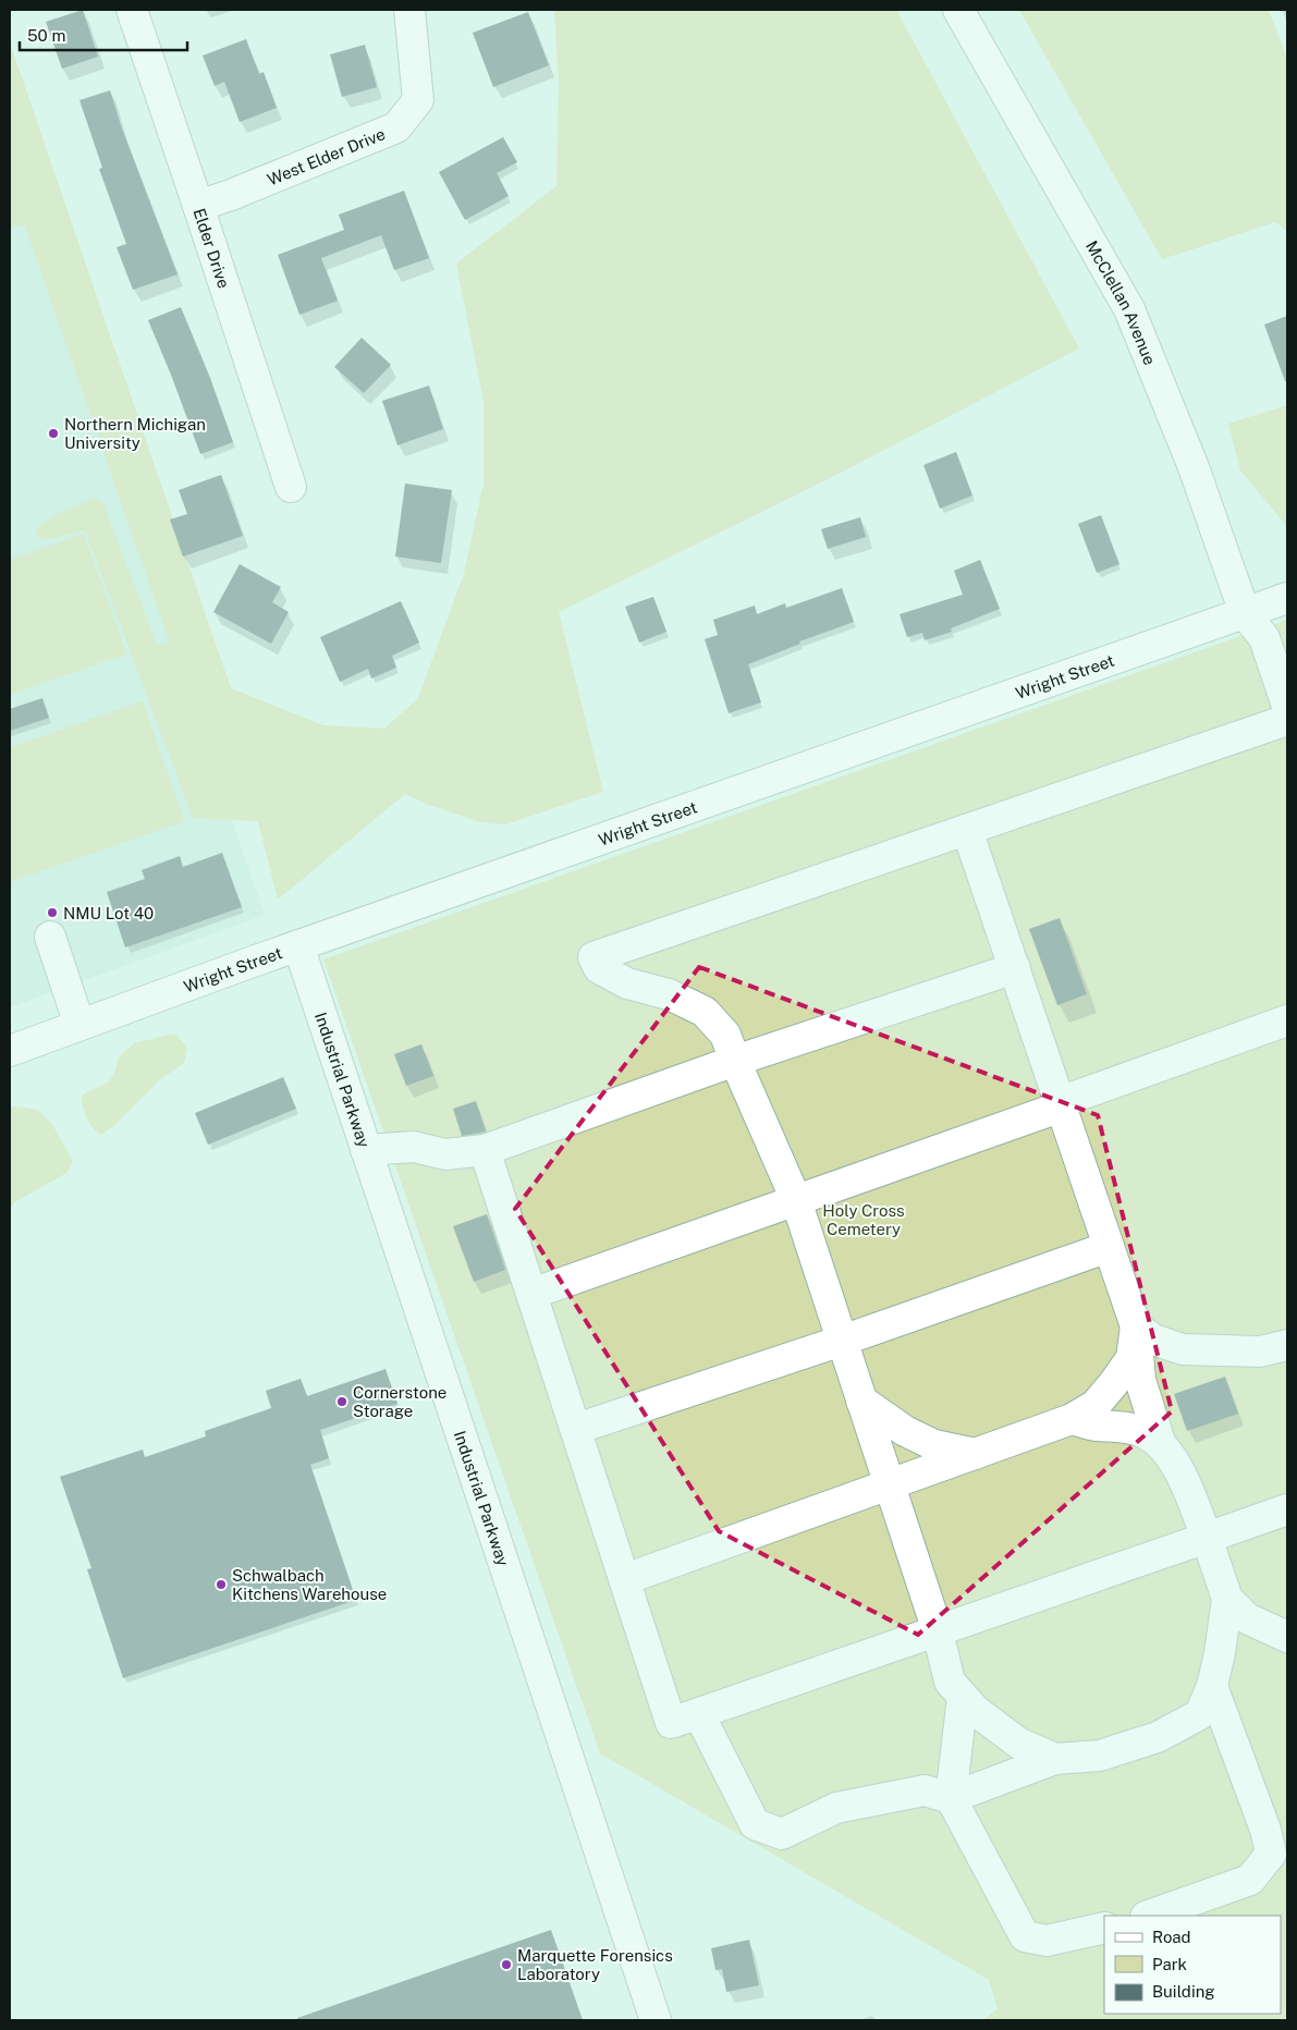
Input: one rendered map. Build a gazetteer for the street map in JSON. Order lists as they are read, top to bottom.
{
  "streets": {
    "main road": [
      "West Elder Drive",
      "Elder Drive",
      "McClellan Avenue",
      "Wright Street",
      "Industrial Parkway"
    ]
  },
  "crossings": [
    ["West Elder Drive", "Elder Drive"],
    ["McClellan Avenue", "Wright Street"],
    ["Wright Street", "Industrial Parkway"]
  ],
  "parks": ["Holy Cross Cemetery"],
  "places": [
    "Northern Michigan University",
    "NMU Lot 40",
    "Cornerstone Storage",
    "Schwalbach Kitchens Warehouse",
    "Marquette Forensics Laboratory"
  ],
  "legend": ["Road", "Park", "Building"],
  "scale_bar": "50 m"
}
